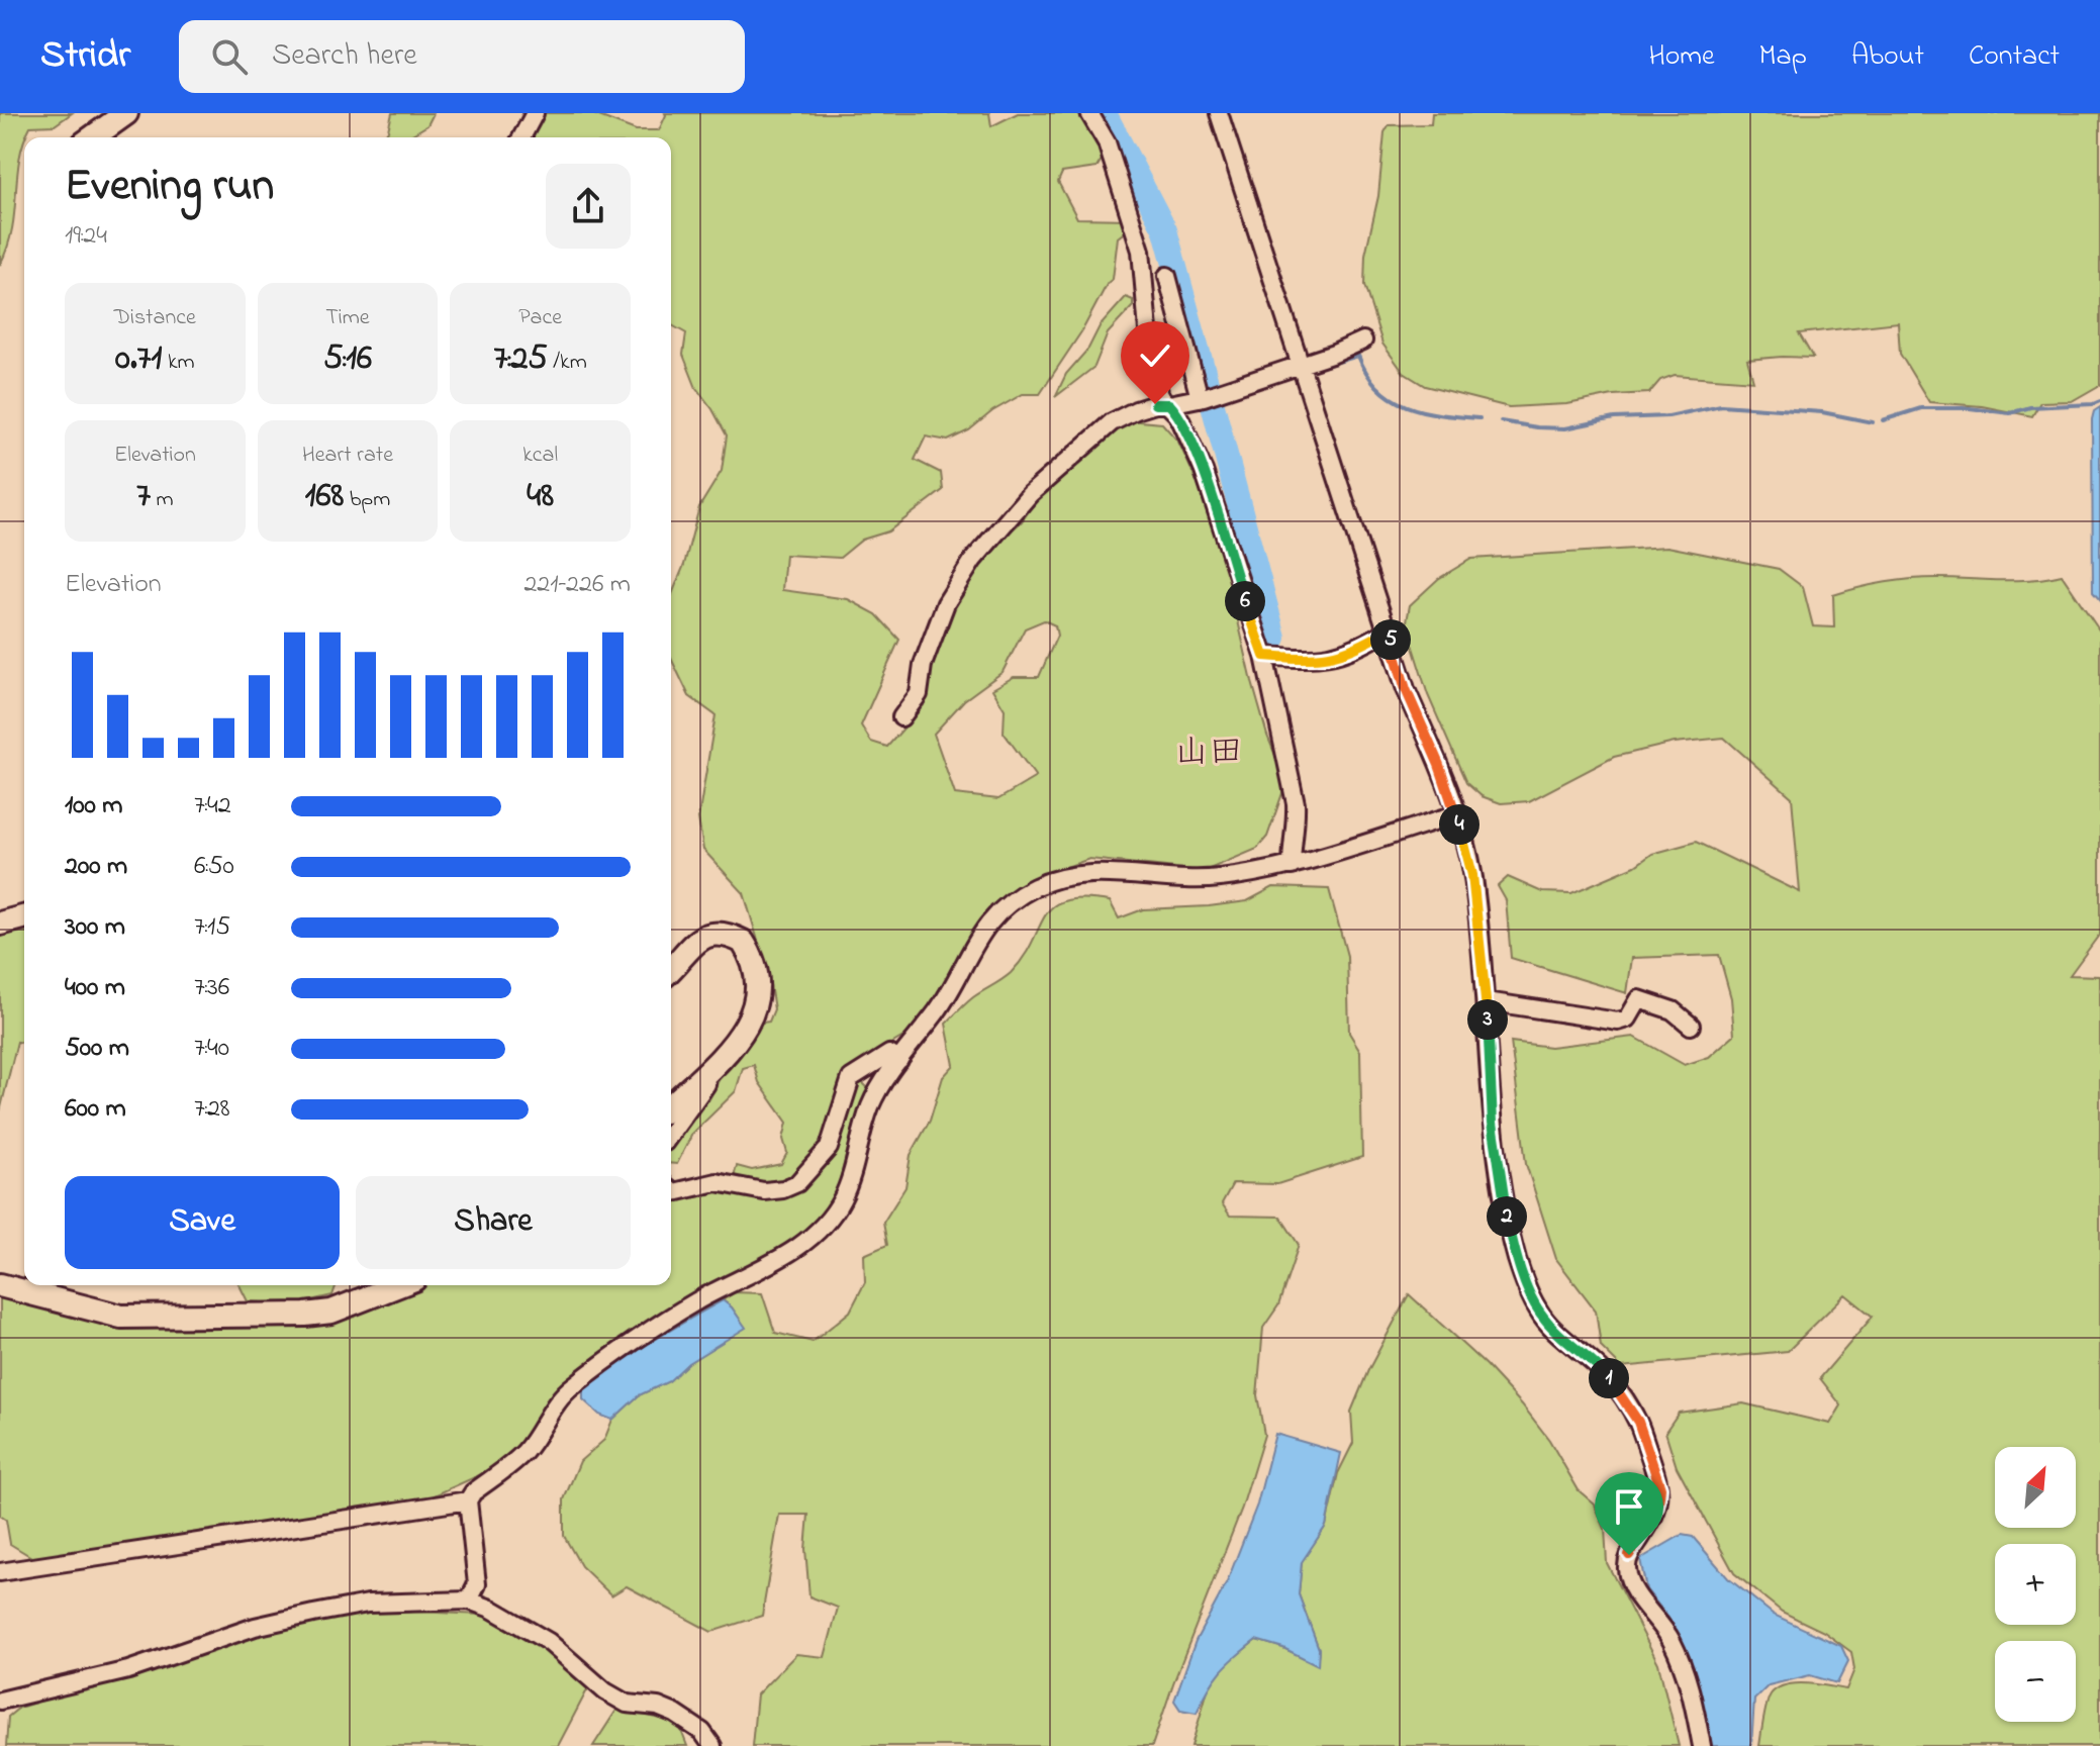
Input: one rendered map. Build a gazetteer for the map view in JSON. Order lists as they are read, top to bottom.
{
  "districts": ["山田"],
  "north": "top right",
  "page": {
    "header": "Stridr",
    "search": "Search here",
    "nav": [
      "Home",
      "Map",
      "About",
      "Contact"
    ],
    "heading": ["Evening run", "19:24"],
    "stats": [
      ["Distance", "0.71 km"],
      ["Time", "5:16"],
      ["Pace", "7:25 /km"],
      ["Elevation", "7 m"],
      ["Heart rate", "168 bpm"],
      ["kcal", "48"]
    ],
    "chart": ["Elevation", "221–226 m"],
    "pins": [
      "6",
      "5",
      "4",
      "3",
      "2",
      "1"
    ],
    "list": [
      {
        "name": "100 m",
        "note": "7:42"
      },
      {
        "name": "200 m",
        "note": "6:50"
      },
      {
        "name": "300 m",
        "note": "7:15"
      },
      {
        "name": "400 m",
        "note": "7:36"
      },
      {
        "name": "500 m",
        "note": "7:40"
      },
      {
        "name": "600 m",
        "note": "7:28"
      }
    ],
    "buttons": ["Save", "Share"],
    "map_buttons": ["+", "−"]
  }
}
